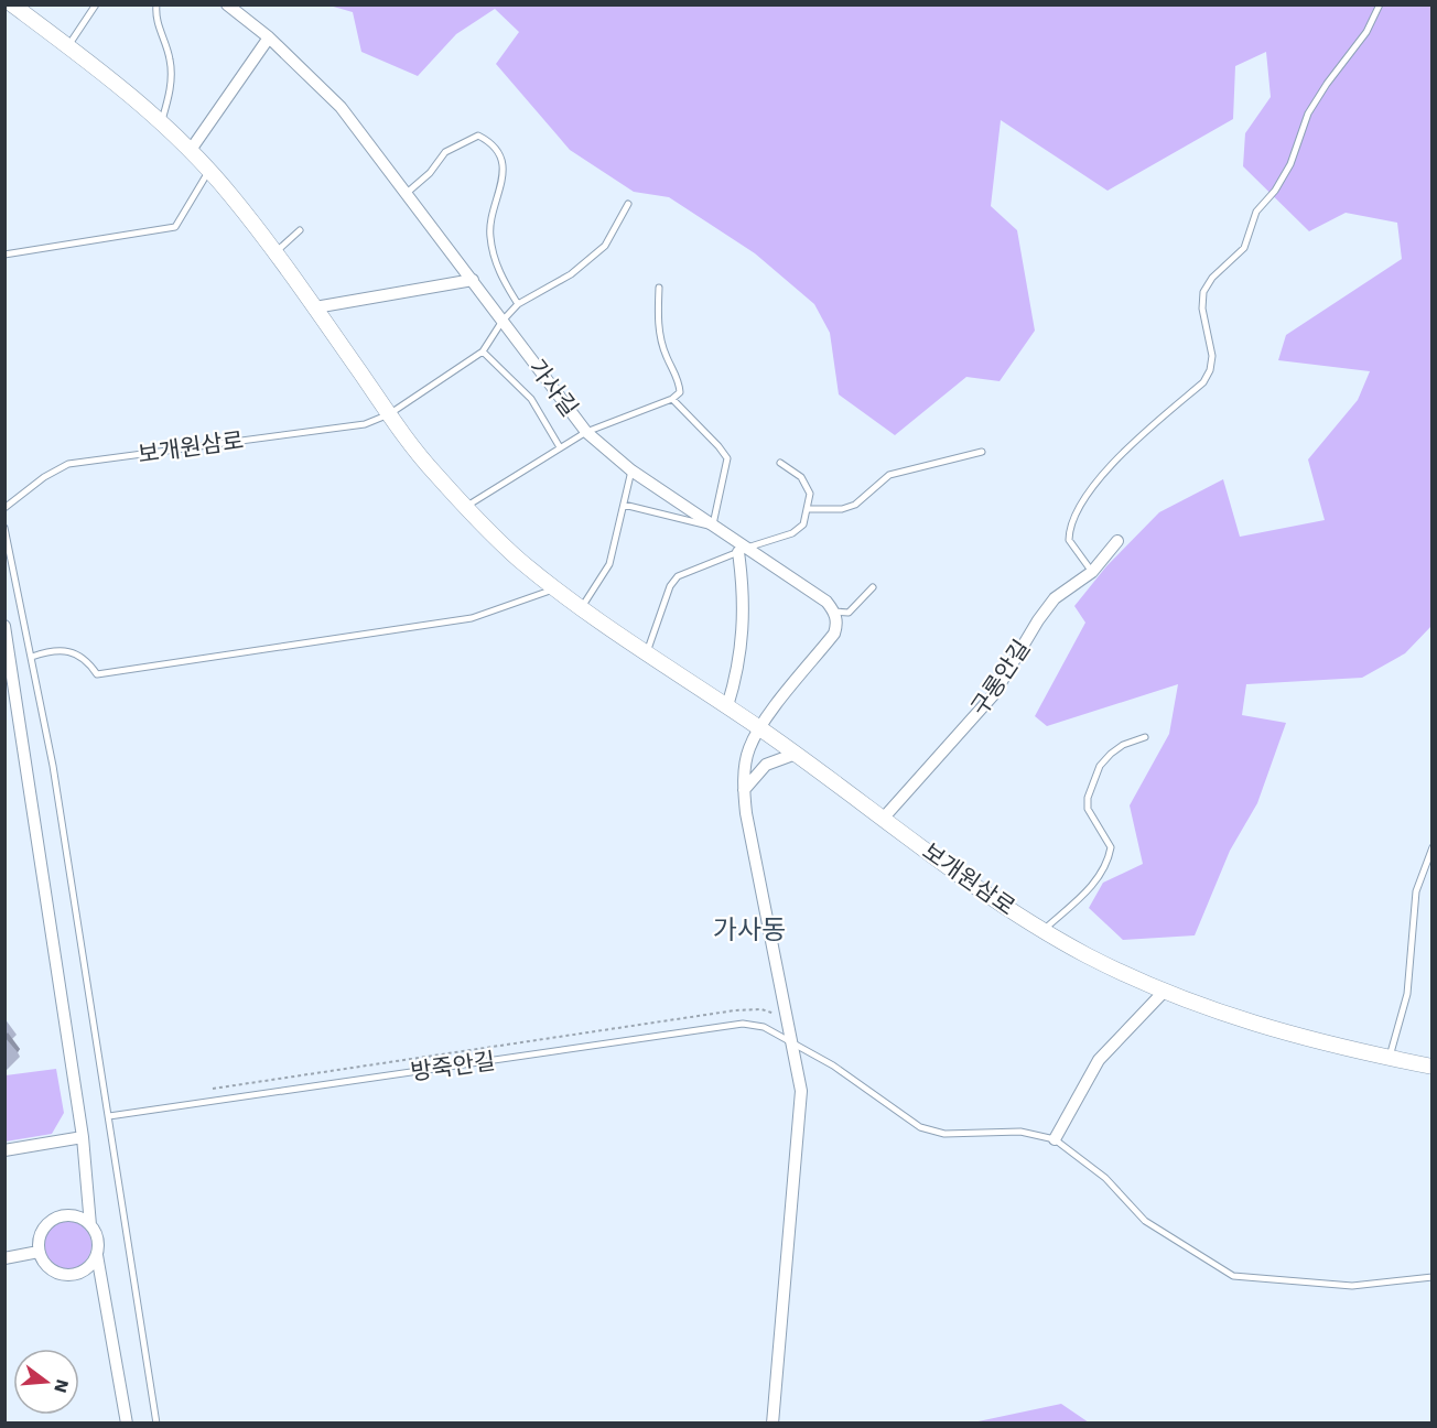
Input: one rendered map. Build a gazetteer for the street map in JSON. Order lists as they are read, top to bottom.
{
  "streets": {
    "main road": ["보개원삼로"],
    "street": ["가사길", "구롱안길"],
    "lane": ["방죽안길"]
  },
  "crossings": [
    ["보개원삼로", "구롱안길"]
  ],
  "districts": ["가사동"],
  "north": "right"
}
